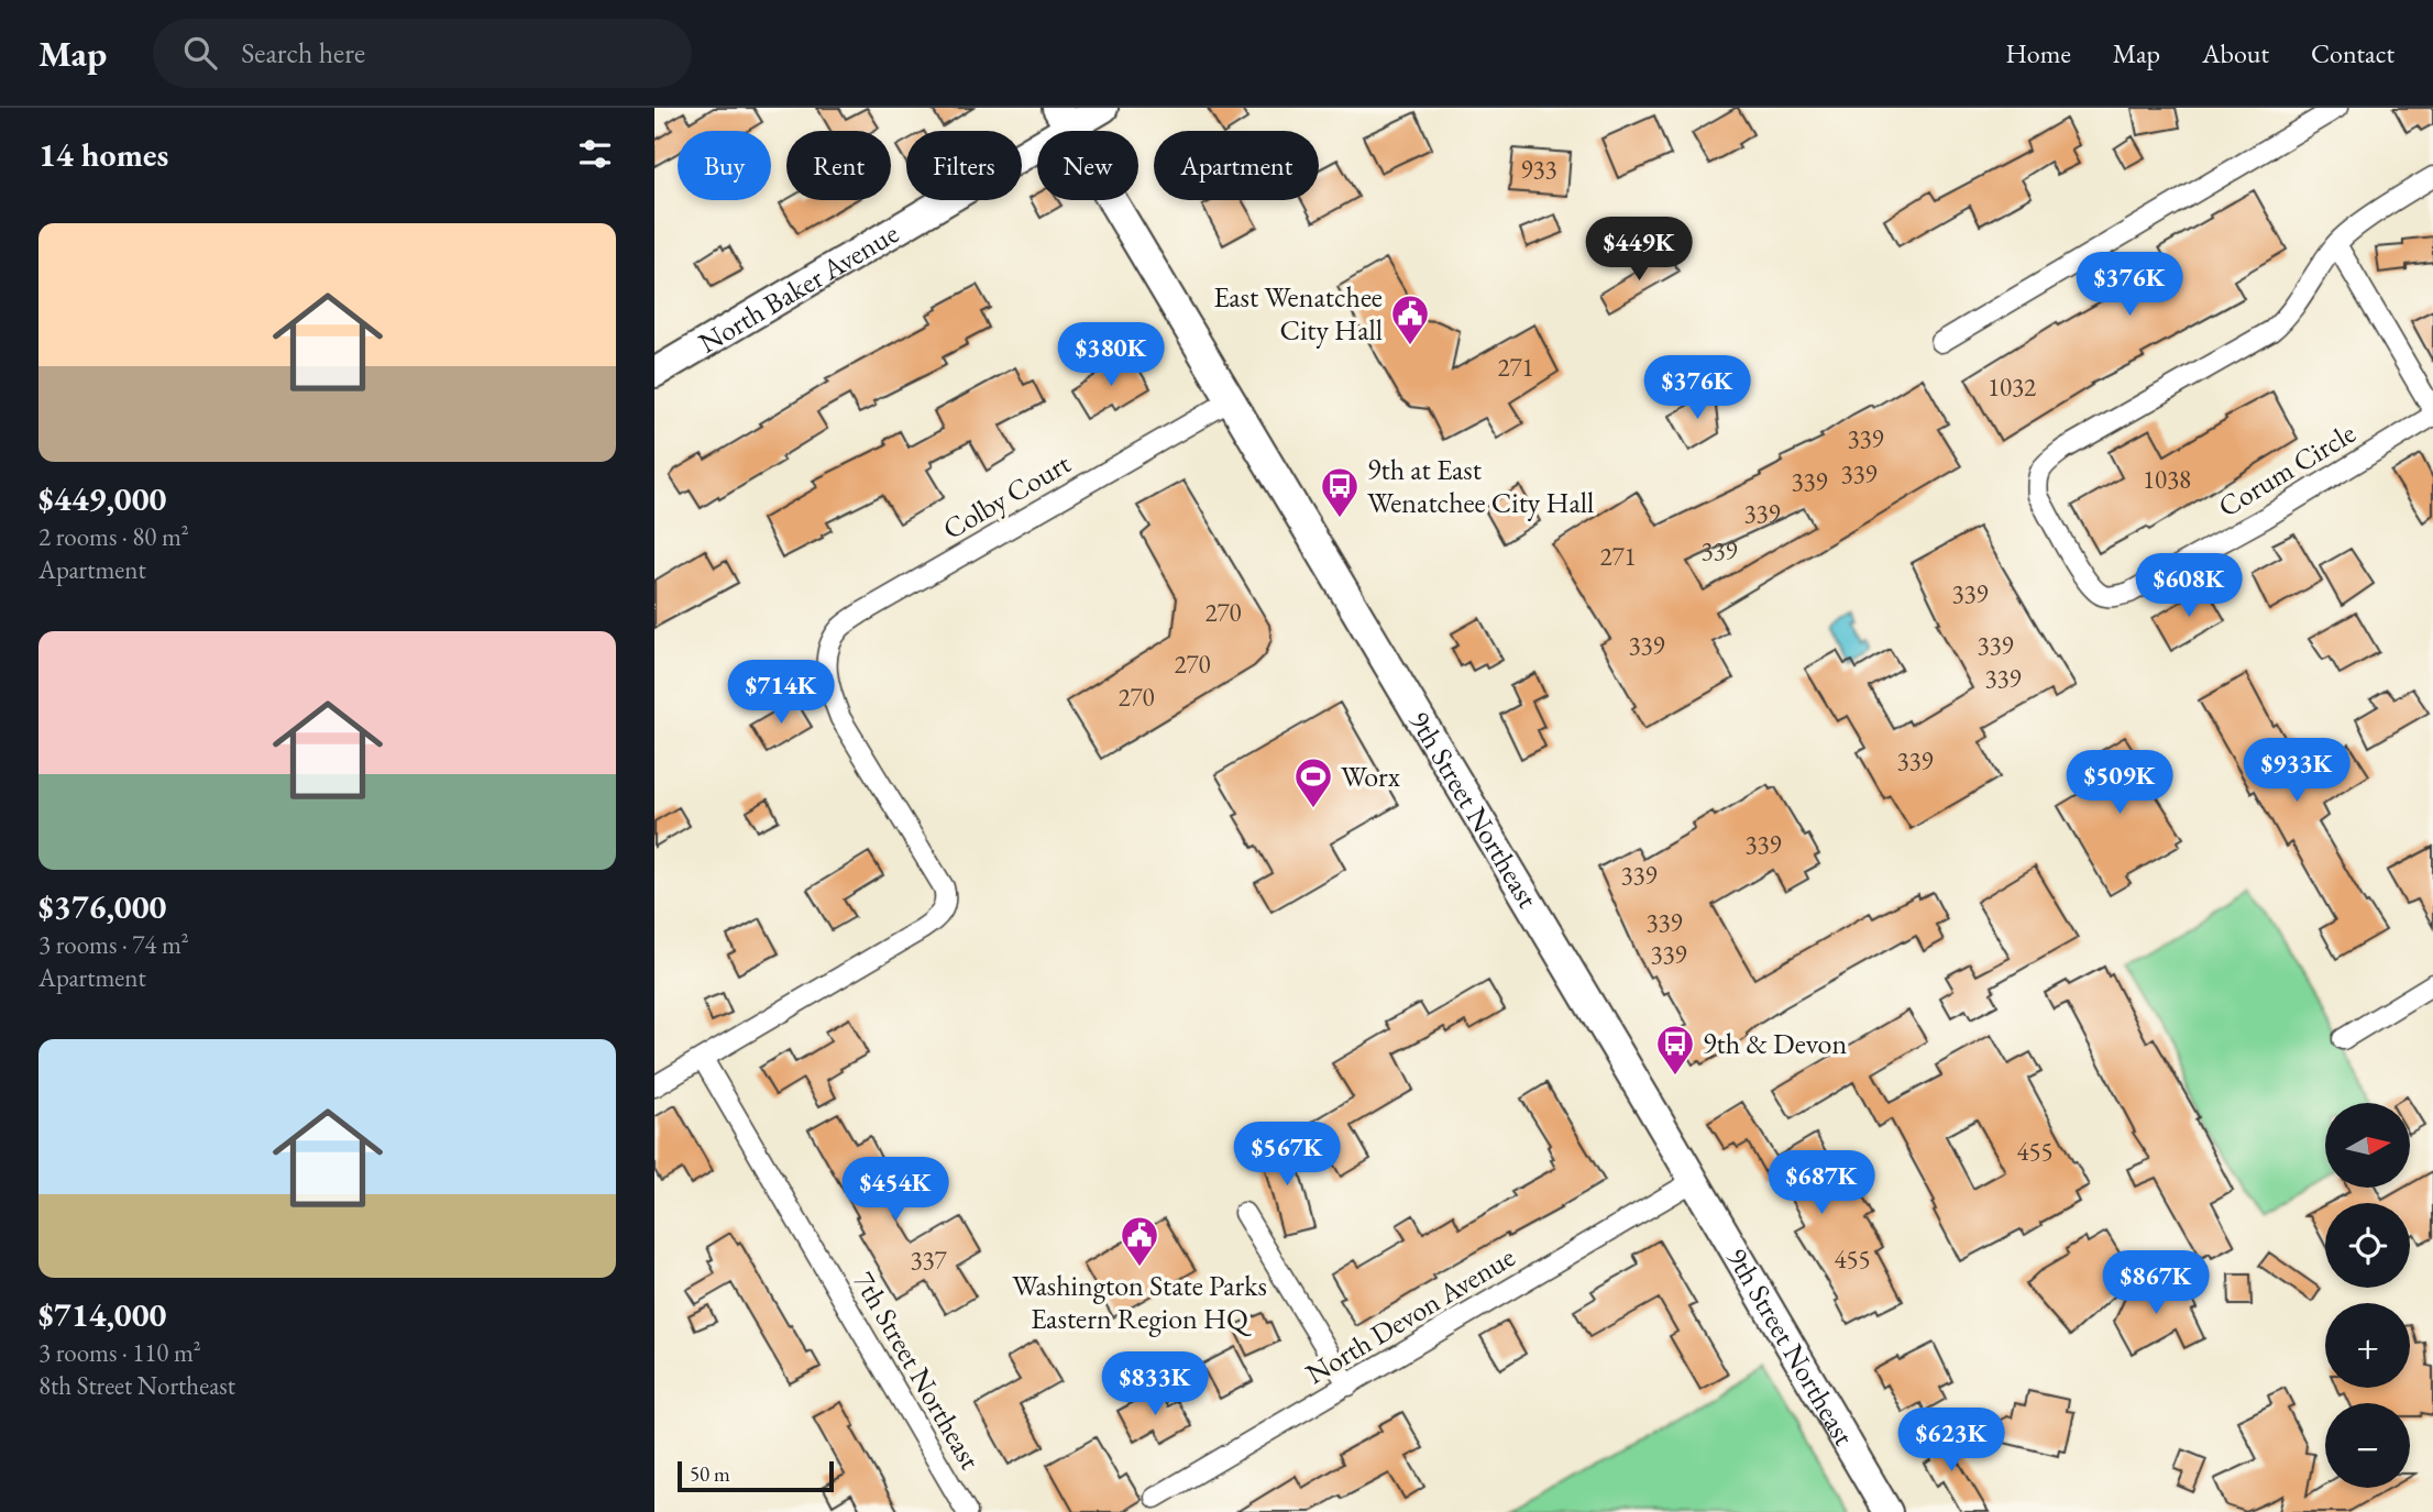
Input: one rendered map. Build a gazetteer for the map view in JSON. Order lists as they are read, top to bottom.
{
  "streets": {
    "main road": ["North Baker Avenue", "9th Street Northeast"],
    "street": [
      "Corum Circle",
      "Colby Court",
      "North Devon Avenue",
      "7th Street Northeast"
    ]
  },
  "crossings": [
    ["North Baker Avenue", "9th Street Northeast"],
    ["Colby Court", "9th Street Northeast"],
    ["Colby Court", "7th Street Northeast"],
    ["9th Street Northeast", "North Devon Avenue"]
  ],
  "places": {
    "public building": ["East Wenatchee City Hall", "Washington State Parks Eastern Region HQ"],
    "bus stop": ["9th at East Wenatchee City Hall", "9th & Devon"],
    "sports": ["Worx"]
  },
  "house_numbers": [
    "933",
    "271",
    "1032",
    "339",
    "339",
    "1038",
    "339",
    "339",
    "339",
    "271",
    "339",
    "270",
    "339",
    "339",
    "270",
    "339",
    "270",
    "339",
    "339",
    "339",
    "339",
    "339",
    "455",
    "455",
    "337"
  ],
  "scale_bar": "50 m",
  "north": "right",
  "page": {
    "header": "Map",
    "search": "Search here",
    "nav": [
      "Home",
      "Map",
      "About",
      "Contact"
    ],
    "heading": "14 homes",
    "chip": [
      "Buy",
      "Rent",
      "Filters",
      "New",
      "Apartment"
    ],
    "list": [
      {
        "name": "$449,000",
        "note": "2 rooms · 80 m² · Apartment"
      },
      {
        "name": "$376,000",
        "note": "3 rooms · 74 m² · Apartment"
      },
      {
        "name": "$714,000",
        "note": "3 rooms · 110 m² · 8th Street Northeast"
      }
    ],
    "price": [
      "$449K",
      "$376K",
      "$380K",
      "$376K",
      "$608K",
      "$714K",
      "$933K",
      "$509K",
      "$567K",
      "$687K",
      "$454K",
      "$867K",
      "$833K",
      "$623K"
    ],
    "map_buttons": ["+", "−"],
    "scale": "50 m"
  }
}
